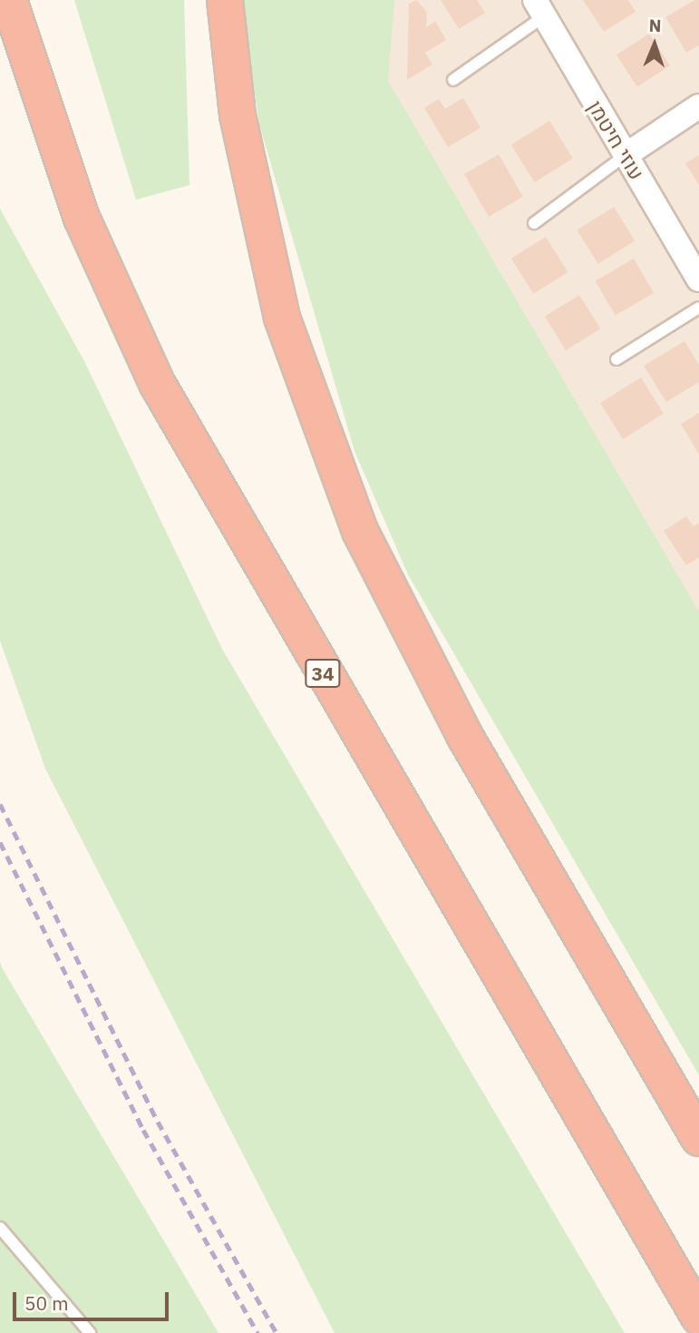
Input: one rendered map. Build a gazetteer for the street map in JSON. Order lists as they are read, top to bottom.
{
  "streets": {
    "highway": ["34"],
    "street": ["עוזי חיטמן"]
  },
  "scale_bar": "50 m",
  "north": "top"
}
